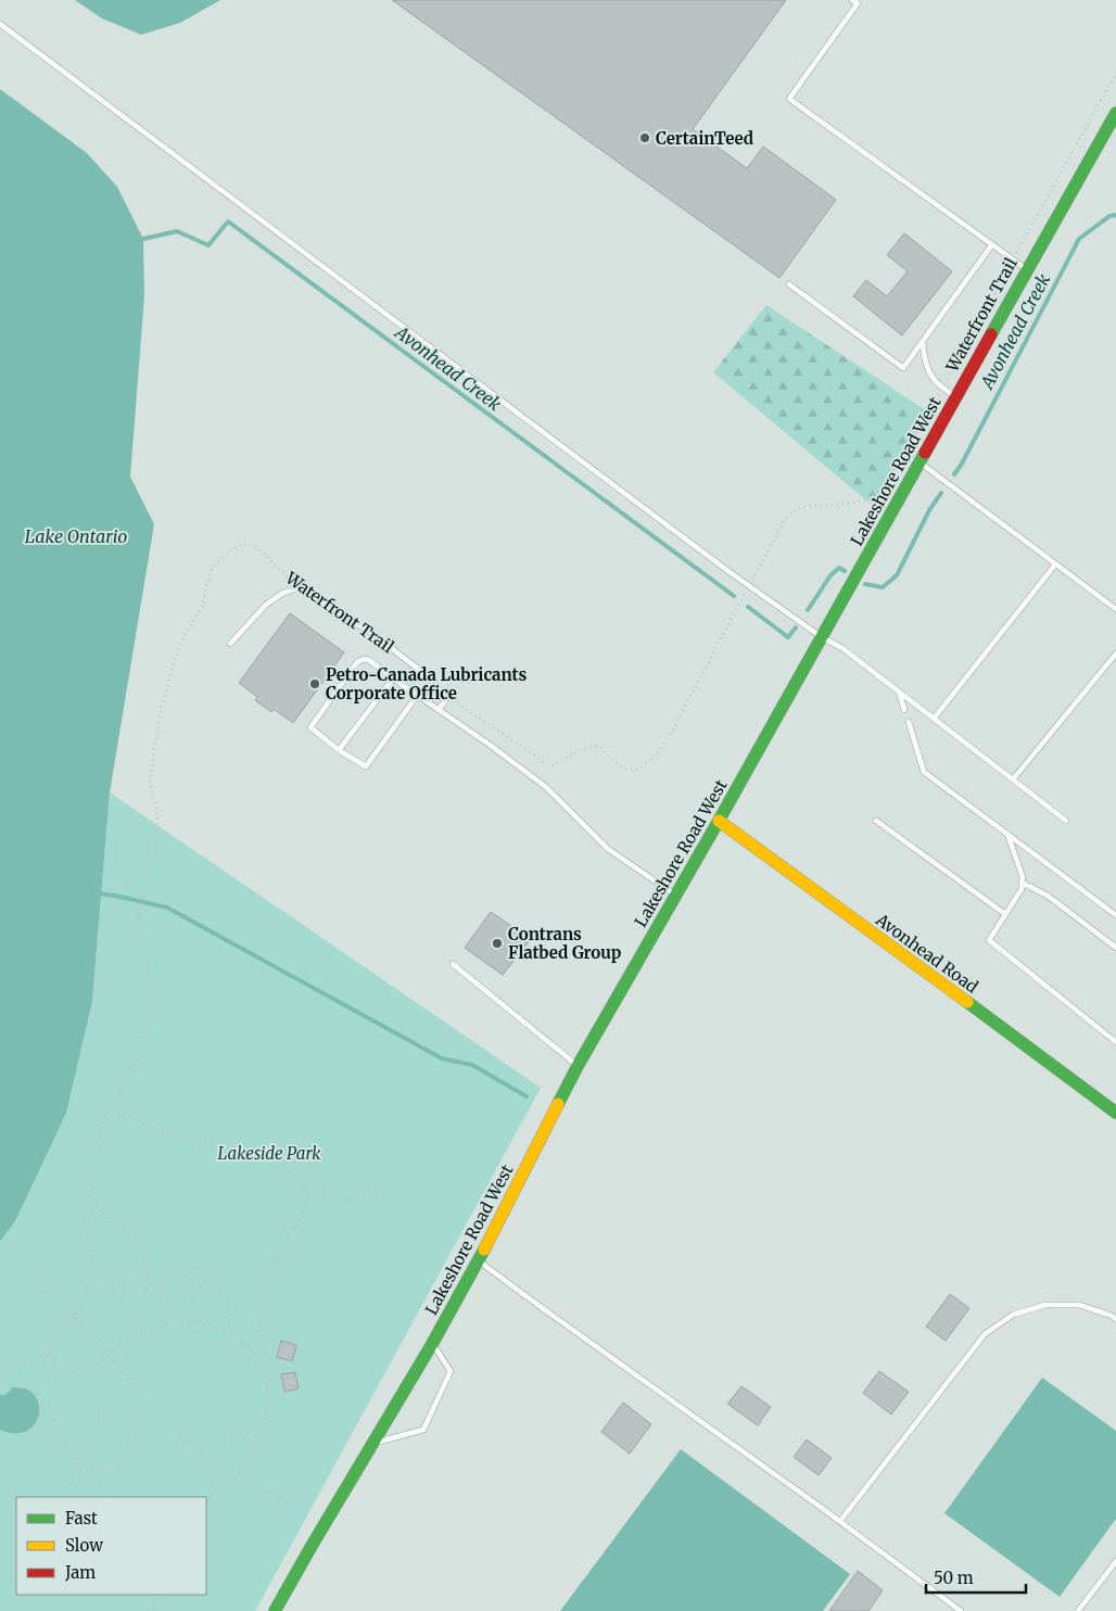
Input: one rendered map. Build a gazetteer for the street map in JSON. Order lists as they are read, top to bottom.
{
  "streets": {
    "main road": ["Lakeshore Road West", "Avonhead Road"],
    "lane": ["Waterfront Trail"]
  },
  "crossings": [
    ["Lakeshore Road West", "Avonhead Road"]
  ],
  "water": ["Avonhead Creek", "Lake Ontario"],
  "parks": ["Lakeside Park"],
  "places": ["CertainTeed", "Petro-Canada Lubricants Corporate Office", "Contrans Flatbed Group"],
  "legend": ["Fast", "Slow", "Jam"],
  "scale_bar": "50 m"
}
